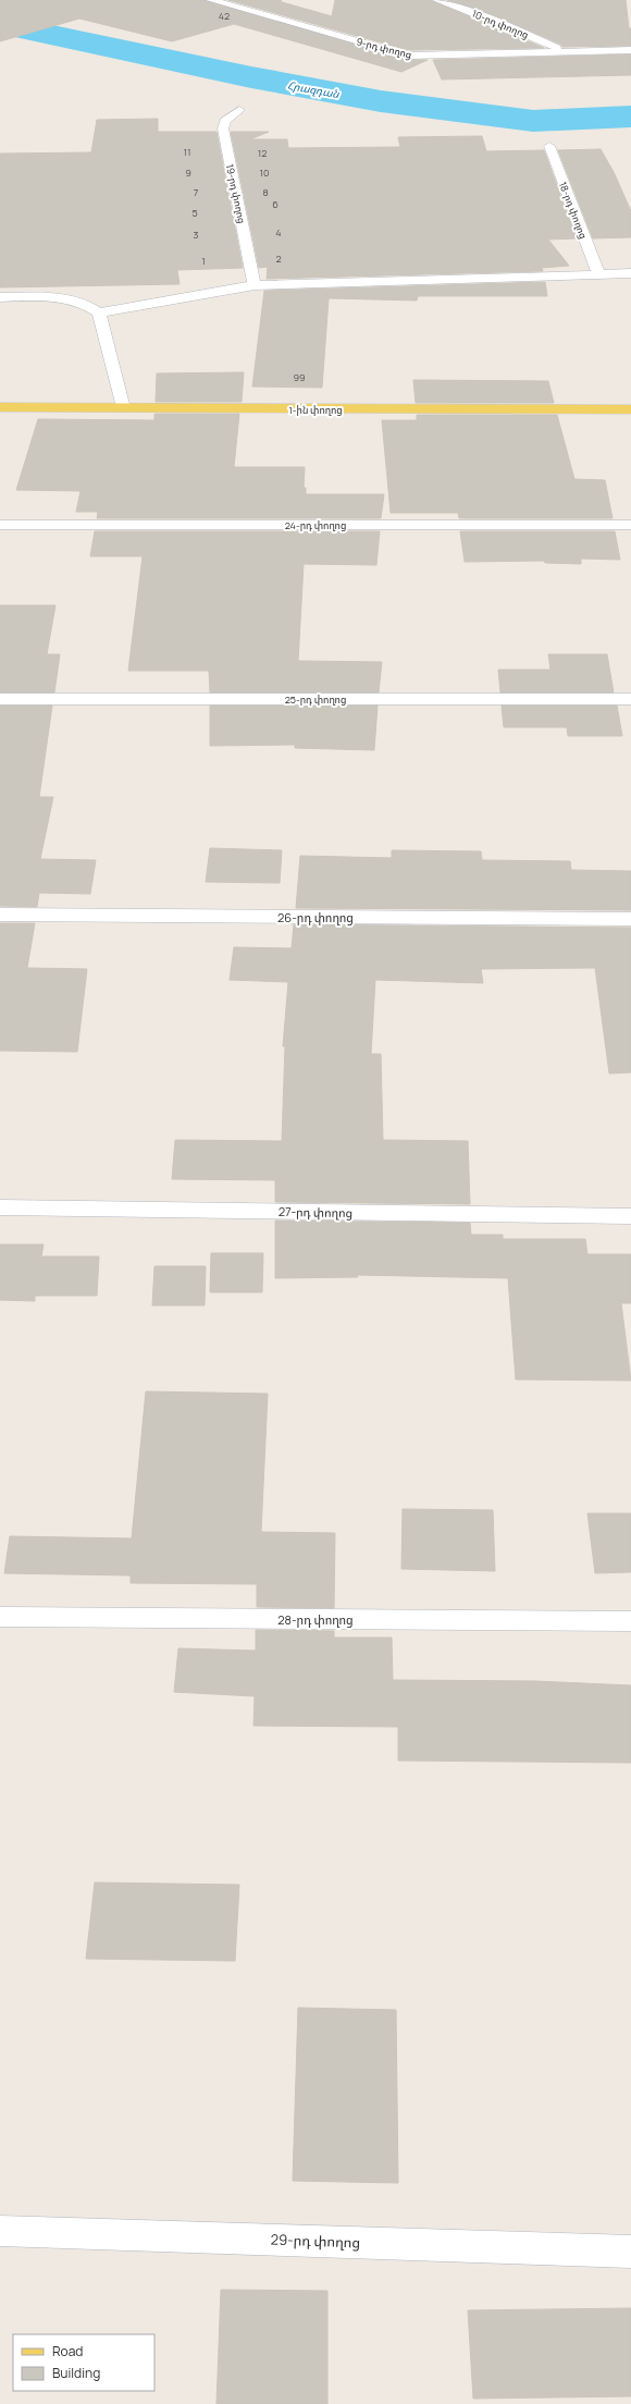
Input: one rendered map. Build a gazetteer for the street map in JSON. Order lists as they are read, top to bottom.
{
  "streets": {
    "main road": ["1-ին փողոց"],
    "street": [
      "10-րդ փողոց",
      "9-րդ փողոց",
      "19-րդ փողոց",
      "18-րդ փողոց",
      "24-րդ փողոց",
      "25-րդ փողոց",
      "26-րդ փողոց",
      "27-րդ փողոց",
      "28-րդ փողոց",
      "29-րդ փողոց"
    ]
  },
  "crossings": [
    ["10-րդ փողոց", "9-րդ փողոց"]
  ],
  "water": ["Հրազդան"],
  "house_numbers": [
    "42",
    "11",
    "12",
    "9",
    "10",
    "7",
    "8",
    "6",
    "5",
    "4",
    "3",
    "2",
    "1",
    "99"
  ],
  "legend": ["Road", "Building"]
}
